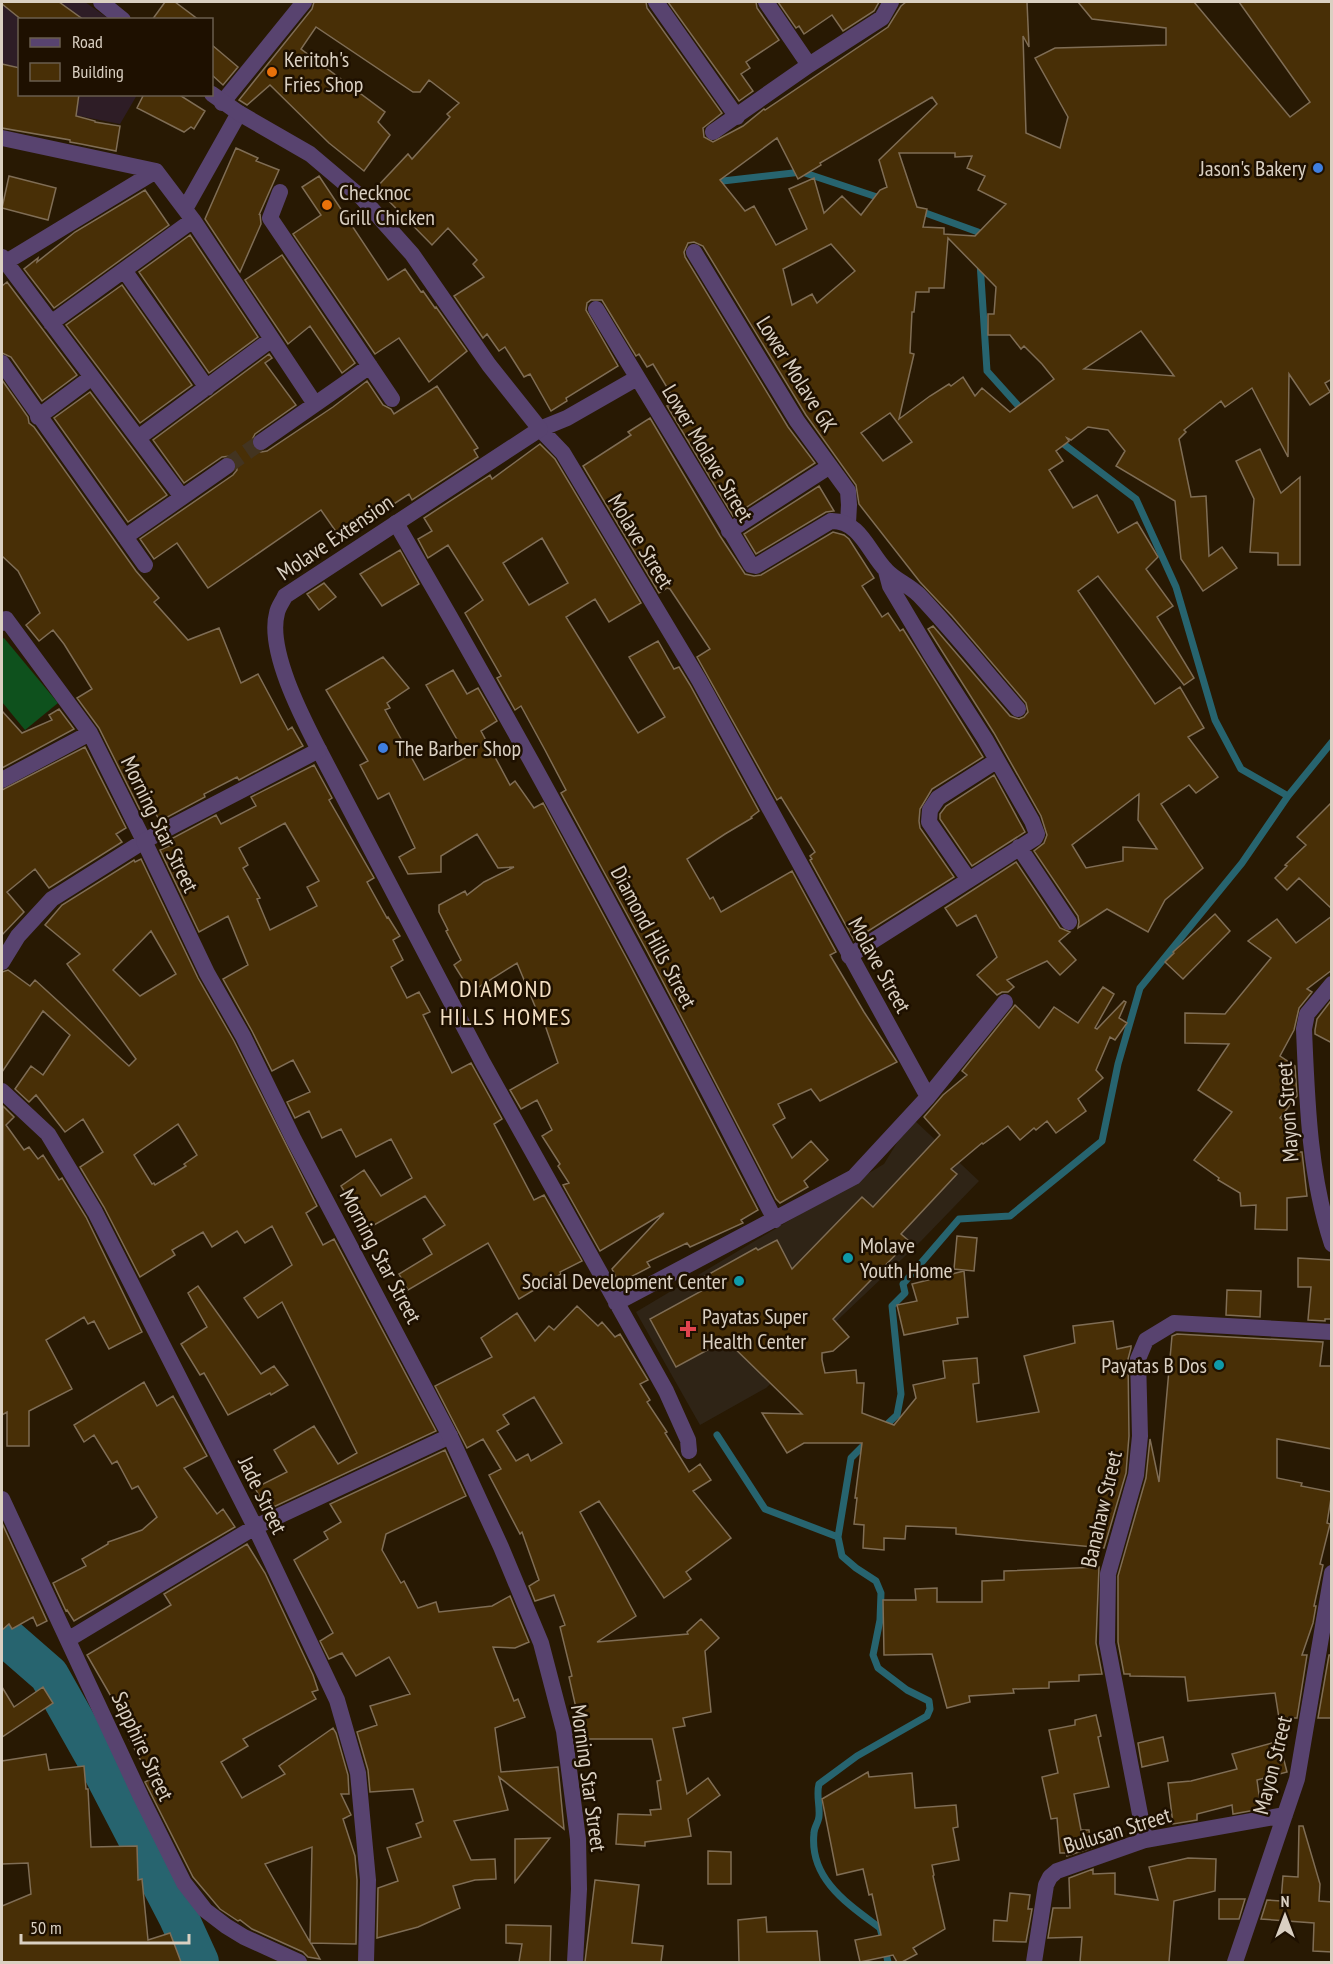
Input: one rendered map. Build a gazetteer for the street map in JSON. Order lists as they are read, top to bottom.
{
  "streets": {
    "street": [
      "Lower Molave GK",
      "Lower Molave Street",
      "Molave Extension",
      "Molave Street",
      "Morning Star Street",
      "Diamond Hills Street",
      "Mayon Street",
      "Jade Street",
      "Banahaw Street",
      "Sapphire Street",
      "Bulusan Street"
    ]
  },
  "crossings": [
    ["Lower Molave GK", "Lower Molave Street"],
    ["Lower Molave Street", "Molave Extension"],
    ["Lower Molave Street", "Molave Street"],
    ["Molave Extension", "Molave Street"],
    ["Molave Extension", "Diamond Hills Street"],
    ["Mayon Street", "Bulusan Street"],
    ["Banahaw Street", "Bulusan Street"]
  ],
  "districts": ["DIAMOND HILLS HOMES"],
  "places": {
    "other": [
      "Keritoh's Fries Shop",
      "Jason's Bakery",
      "Checknoc Grill Chicken",
      "The Barber Shop",
      "Molave Youth Home",
      "Social Development Center",
      "Payatas B Dos"
    ],
    "health": ["Payatas Super Health Center"]
  },
  "legend": ["Road", "Building"],
  "scale_bar": "50 m",
  "north": "top"
}
